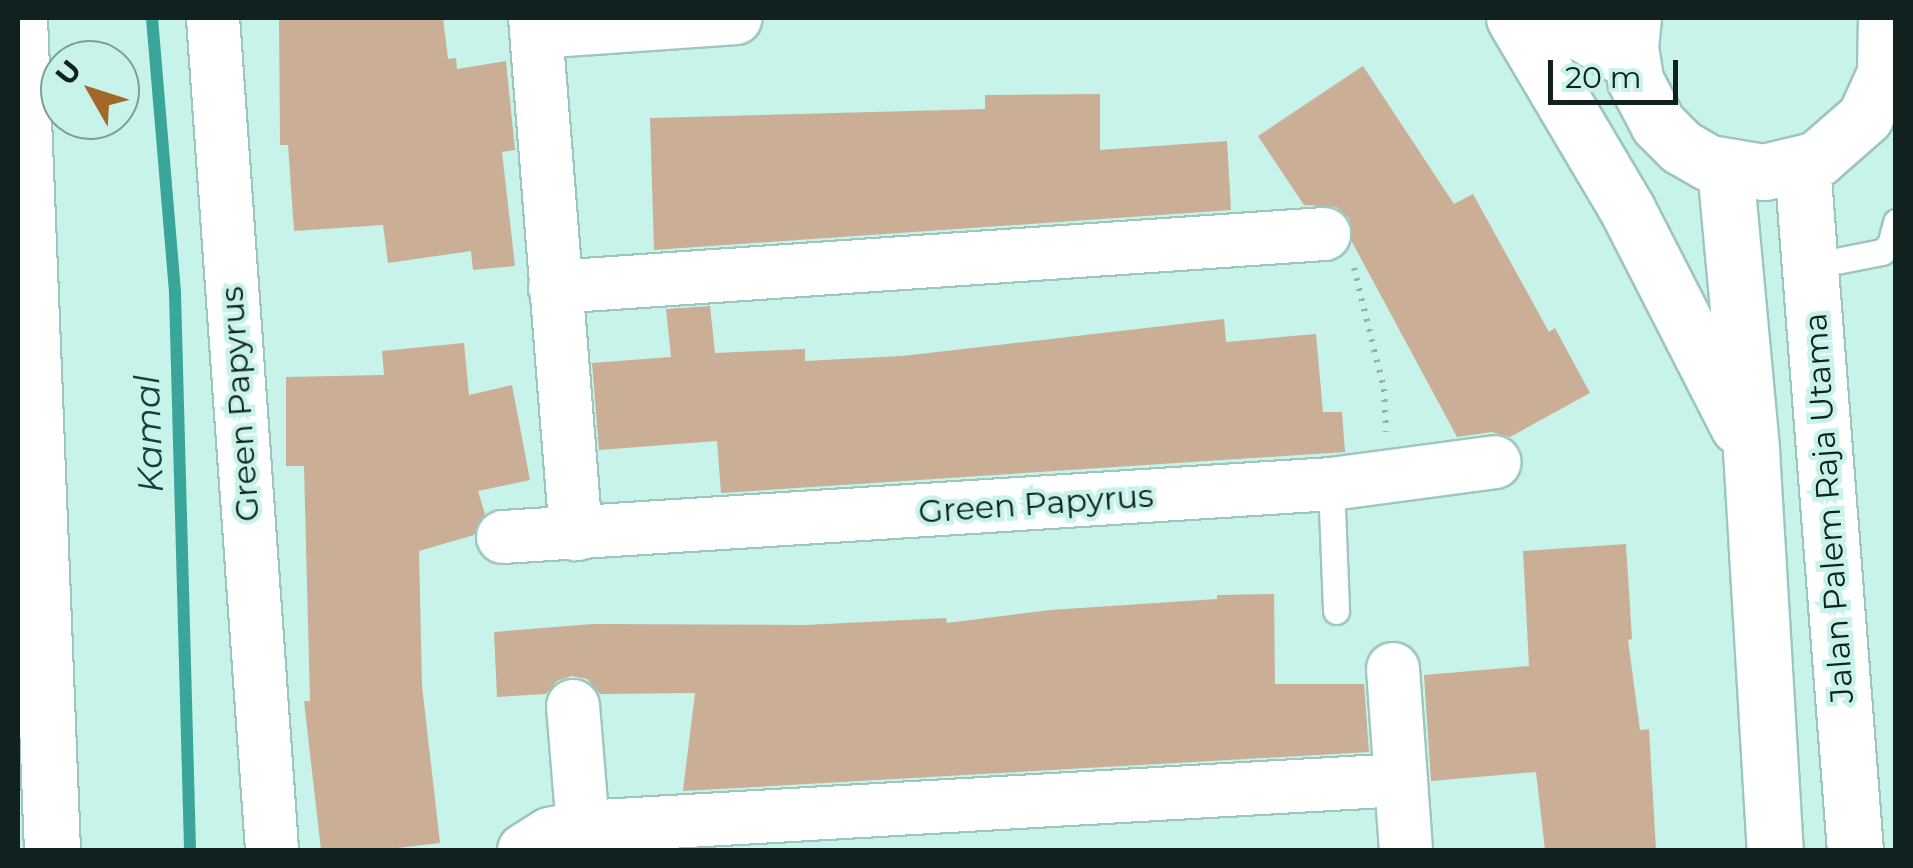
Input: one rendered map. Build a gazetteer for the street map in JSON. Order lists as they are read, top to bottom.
{
  "streets": {
    "street": ["Green Papyrus", "Jalan Palem Raja Utama"]
  },
  "water": ["Kamal"],
  "scale_bar": "20 m",
  "north": "top left"
}
